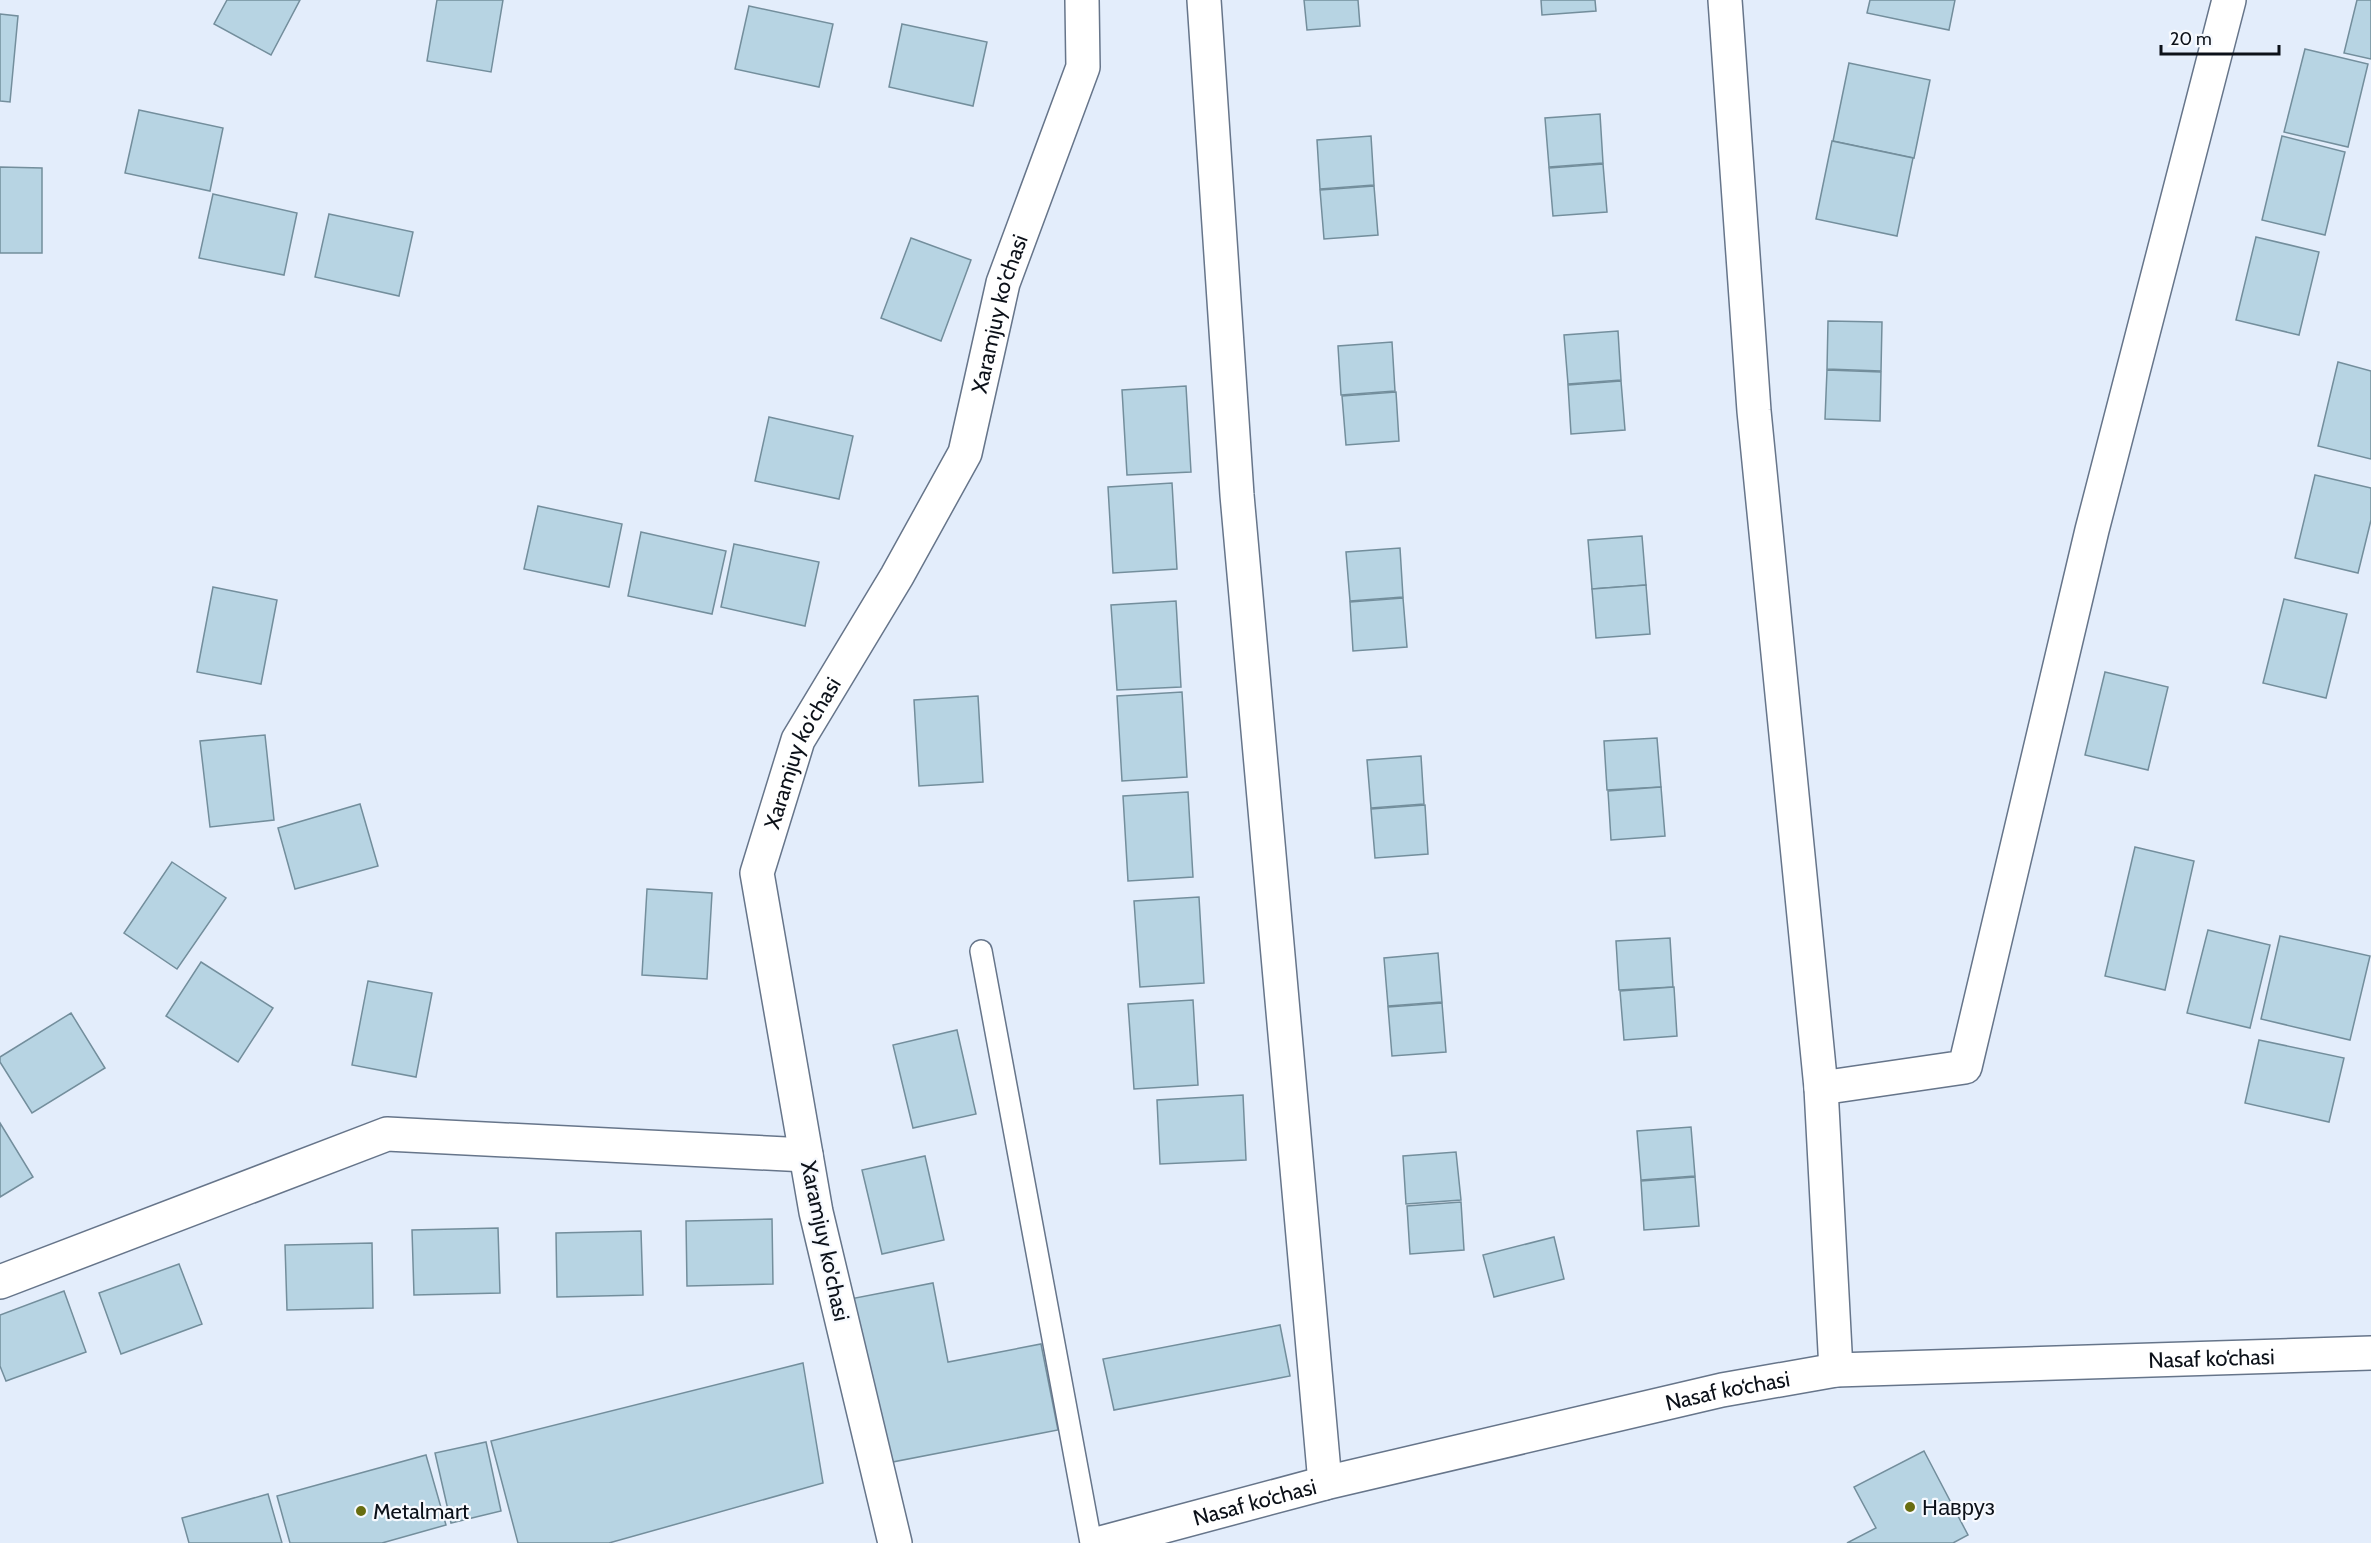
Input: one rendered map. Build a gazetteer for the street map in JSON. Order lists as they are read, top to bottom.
{
  "streets": {
    "street": ["Xaramjuy ko'chasi", "Nasaf ko‘chasi"]
  },
  "places": ["Навруз", "Metalmart"],
  "scale_bar": "20 m"
}
